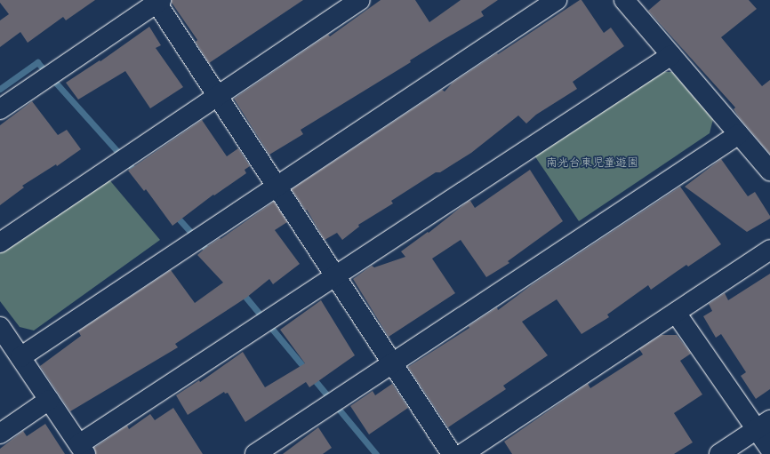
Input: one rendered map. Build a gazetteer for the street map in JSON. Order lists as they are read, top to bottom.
{
  "parks": ["南光台東児童遊園"]
}
